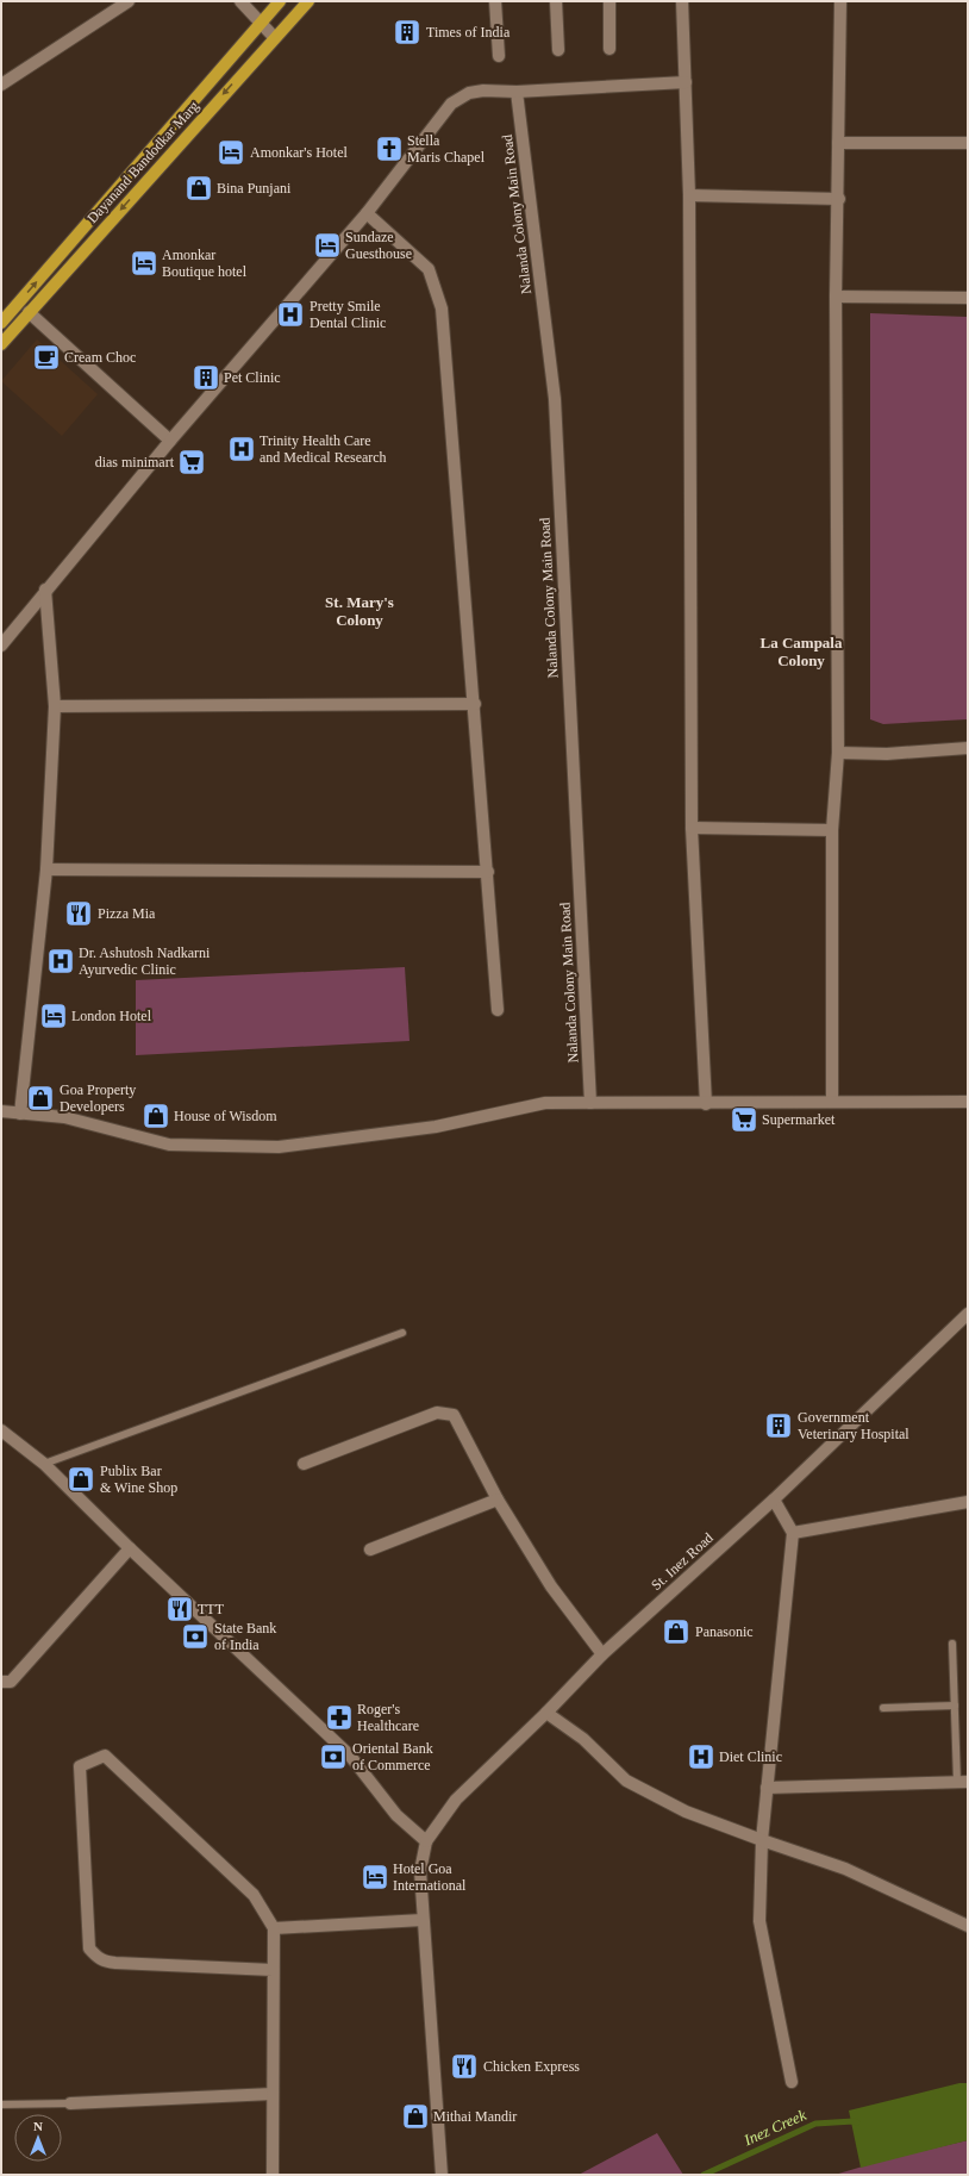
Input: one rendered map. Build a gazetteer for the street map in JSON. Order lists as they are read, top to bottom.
{
  "streets": {
    "main road": ["Dayanand Bandodkar Marg"],
    "street": ["Nalanda Colony Main Road", "St. Inez Road"]
  },
  "districts": ["St. Mary's Colony", "La Campala Colony"],
  "water": ["Inez Creek"],
  "places": {
    "building": ["Times of India", "Pet Clinic", "Government Veterinary Hospital"],
    "church": ["Stella Maris Chapel"],
    "hotel": [
      "Amonkar's Hotel",
      "Sundaze Guesthouse",
      "Amonkar Boutique hotel",
      "London Hotel",
      "Hotel Goa International"
    ],
    "shop": [
      "Bina Punjani",
      "Goa Property Developers",
      "House of Wisdom",
      "Publix Bar & Wine Shop",
      "Panasonic",
      "Mithai Mandir"
    ],
    "hospital": [
      "Pretty Smile Dental Clinic",
      "Trinity Health Care and Medical Research",
      "Dr. Ashutosh Nadkarni Ayurvedic Clinic",
      "Diet Clinic"
    ],
    "cafe": ["Cream Choc"],
    "supermarket": ["dias minimart", "Supermarket"],
    "restaurant": ["Pizza Mia", "TTT", "Chicken Express"],
    "bank": ["State Bank of India", "Oriental Bank of Commerce"],
    "pharmacy": ["Roger's Healthcare"]
  },
  "north": "top"
}
